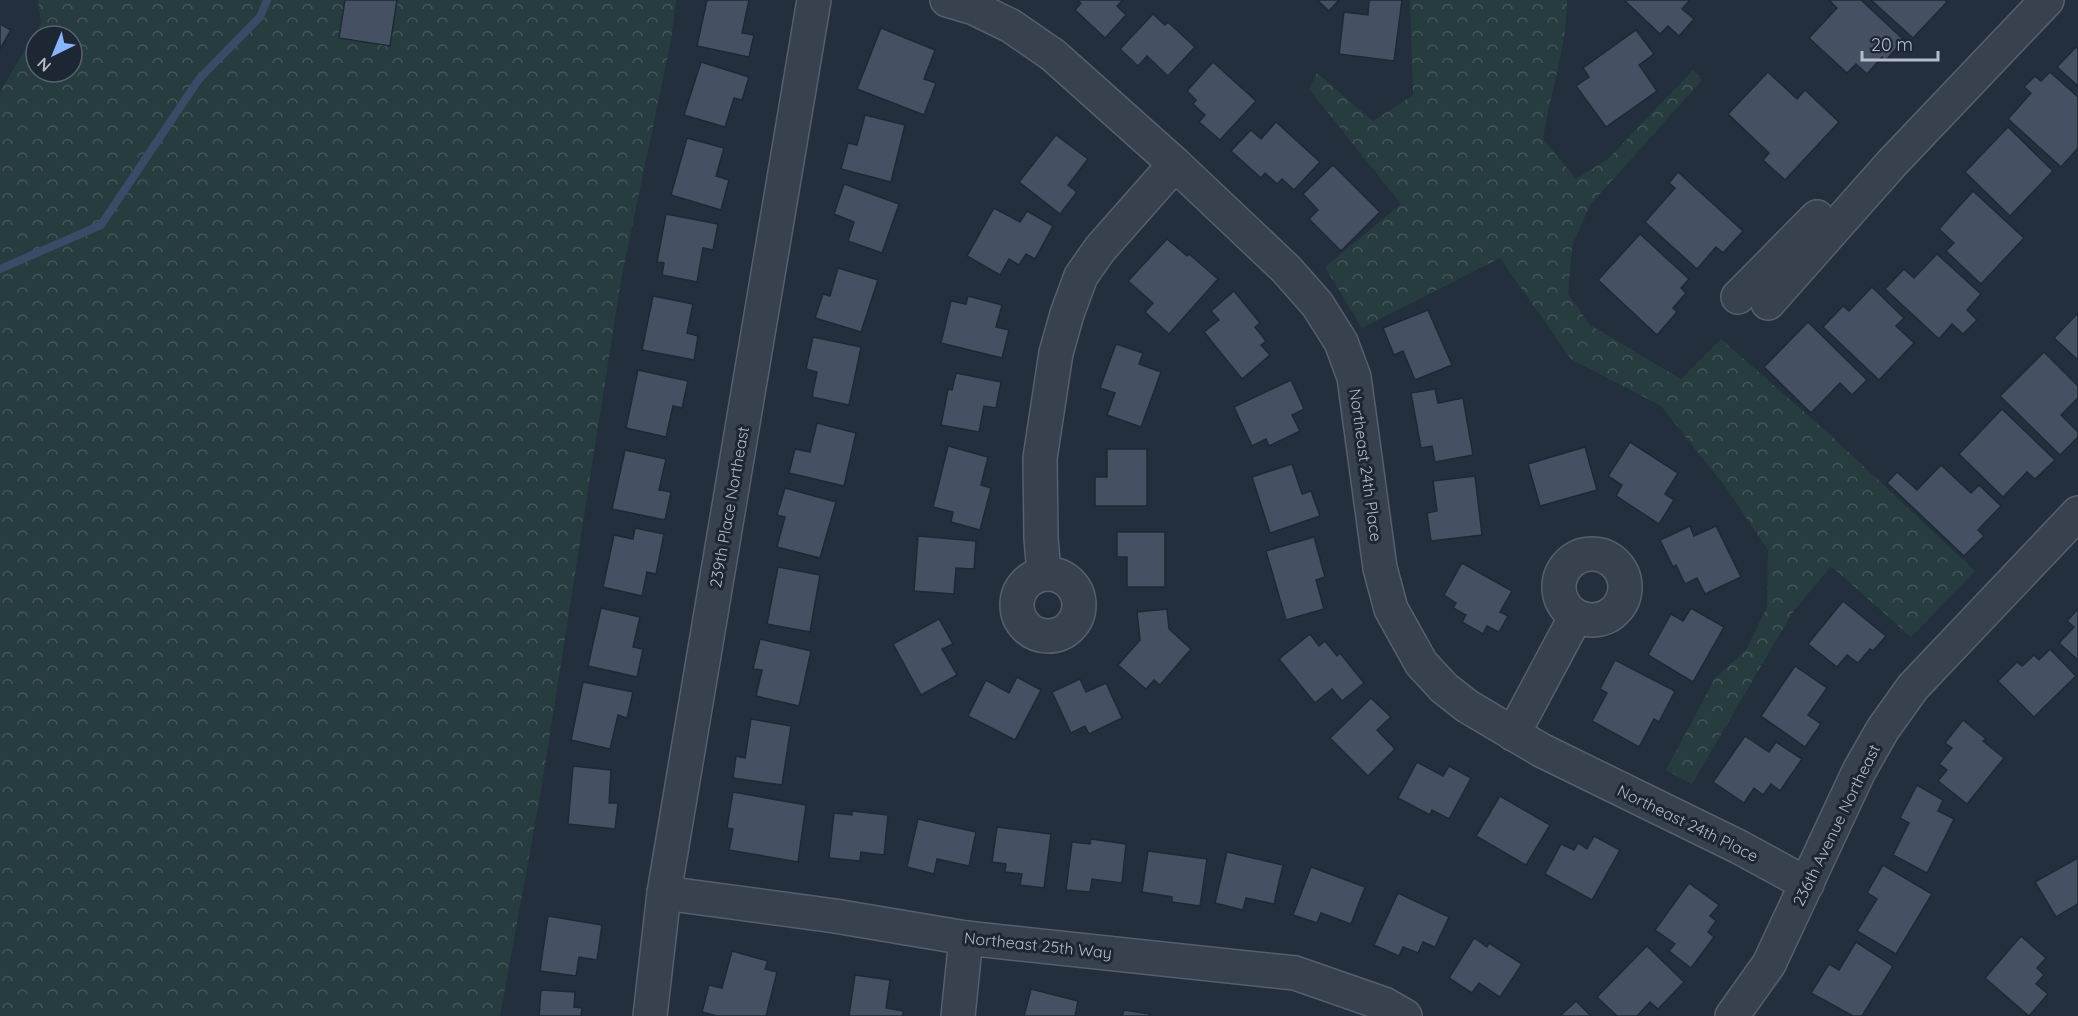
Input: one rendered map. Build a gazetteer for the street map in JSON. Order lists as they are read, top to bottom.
{
  "streets": {
    "street": [
      "Northeast 24th Place",
      "239th Place Northeast",
      "236th Avenue Northeast",
      "Northeast 25th Way"
    ]
  },
  "crossings": [
    ["Northeast 24th Place", "236th Avenue Northeast"],
    ["239th Place Northeast", "Northeast 25th Way"]
  ],
  "scale_bar": "20 m",
  "north": "bottom left"
}
